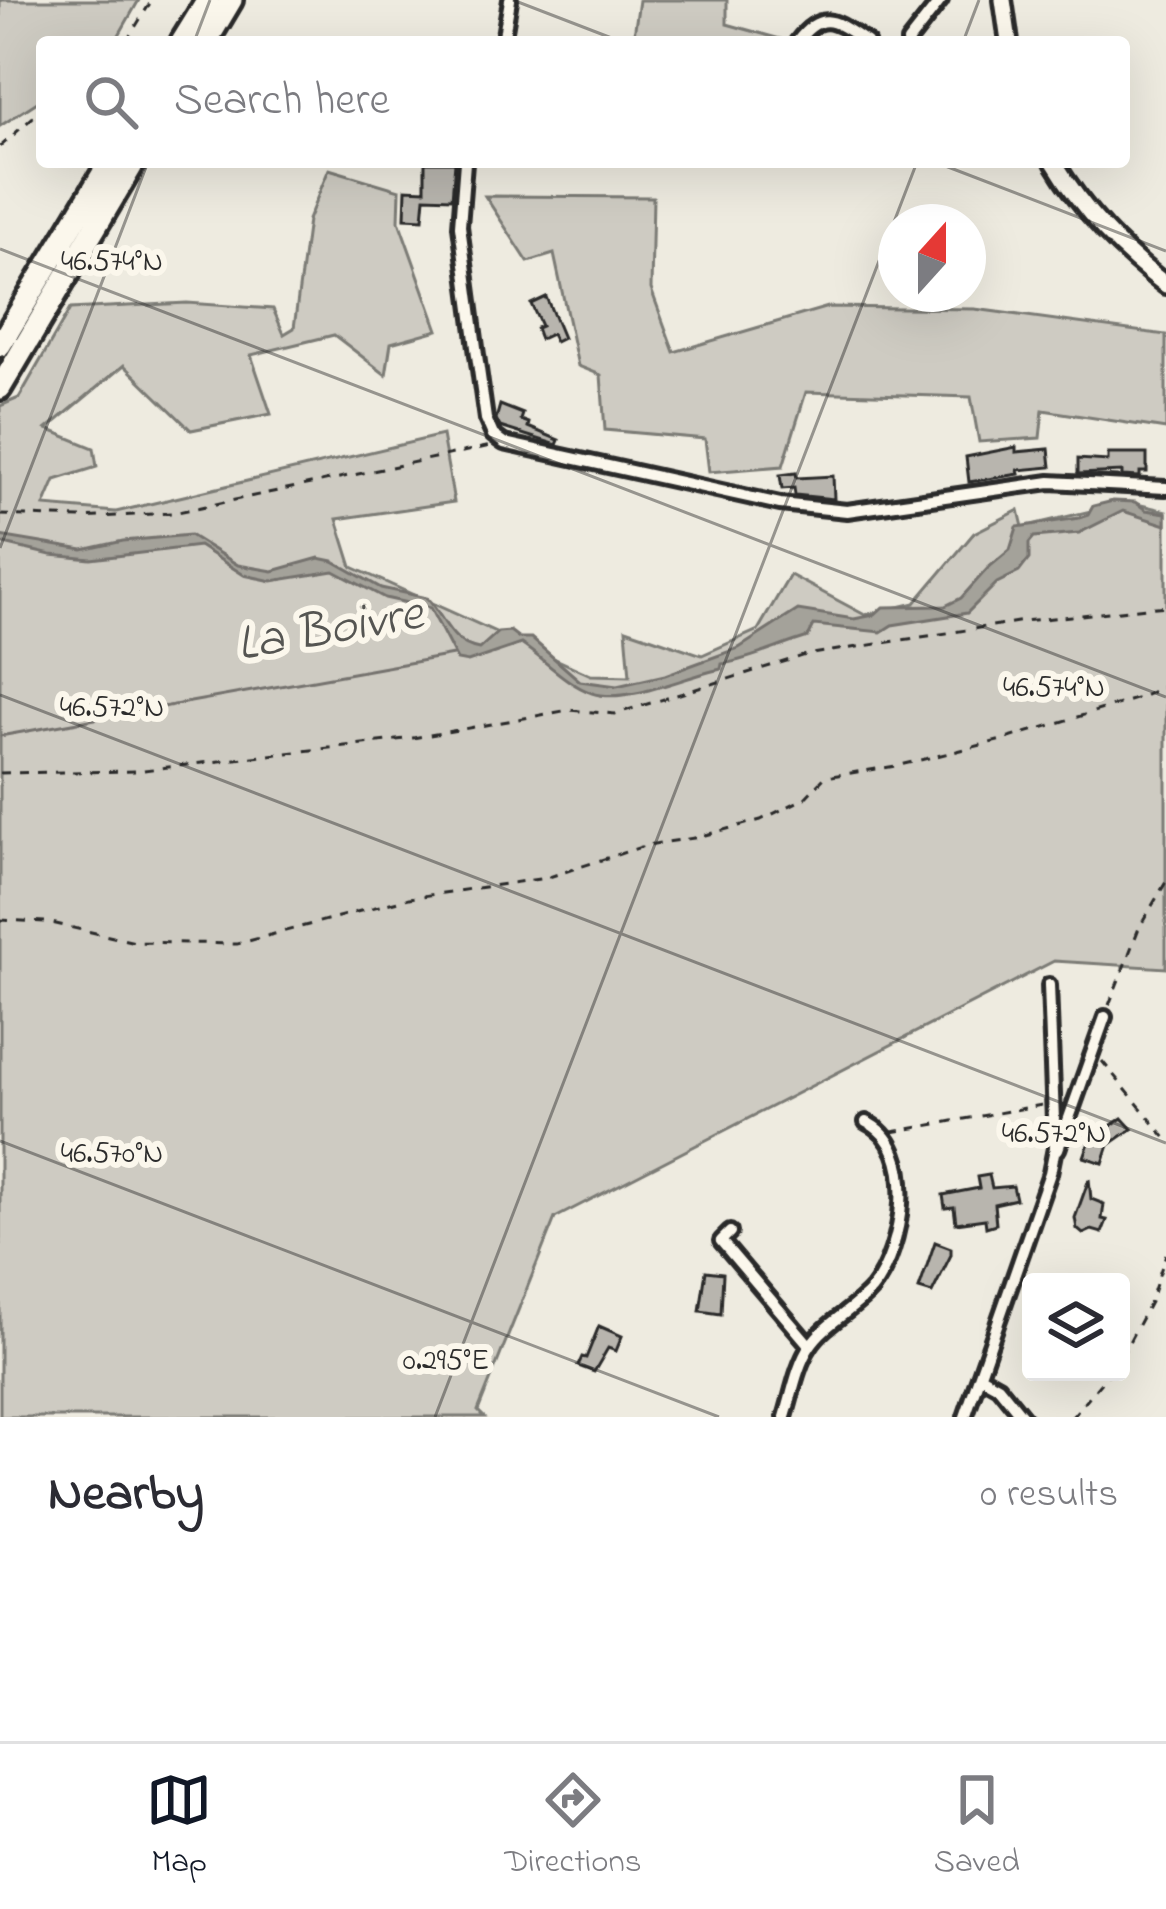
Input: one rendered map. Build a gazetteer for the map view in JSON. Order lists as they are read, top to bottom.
{
  "water": ["La Boivre"],
  "north": "top",
  "page": {
    "search": "Search here",
    "heading": ["Nearby", "0 results"],
    "nav": ["Map", "Directions", "Saved"]
  },
  "coordinates": [
    "46.574°N",
    "46.572°N",
    "46.570°N",
    "0.295°E"
  ]
}
